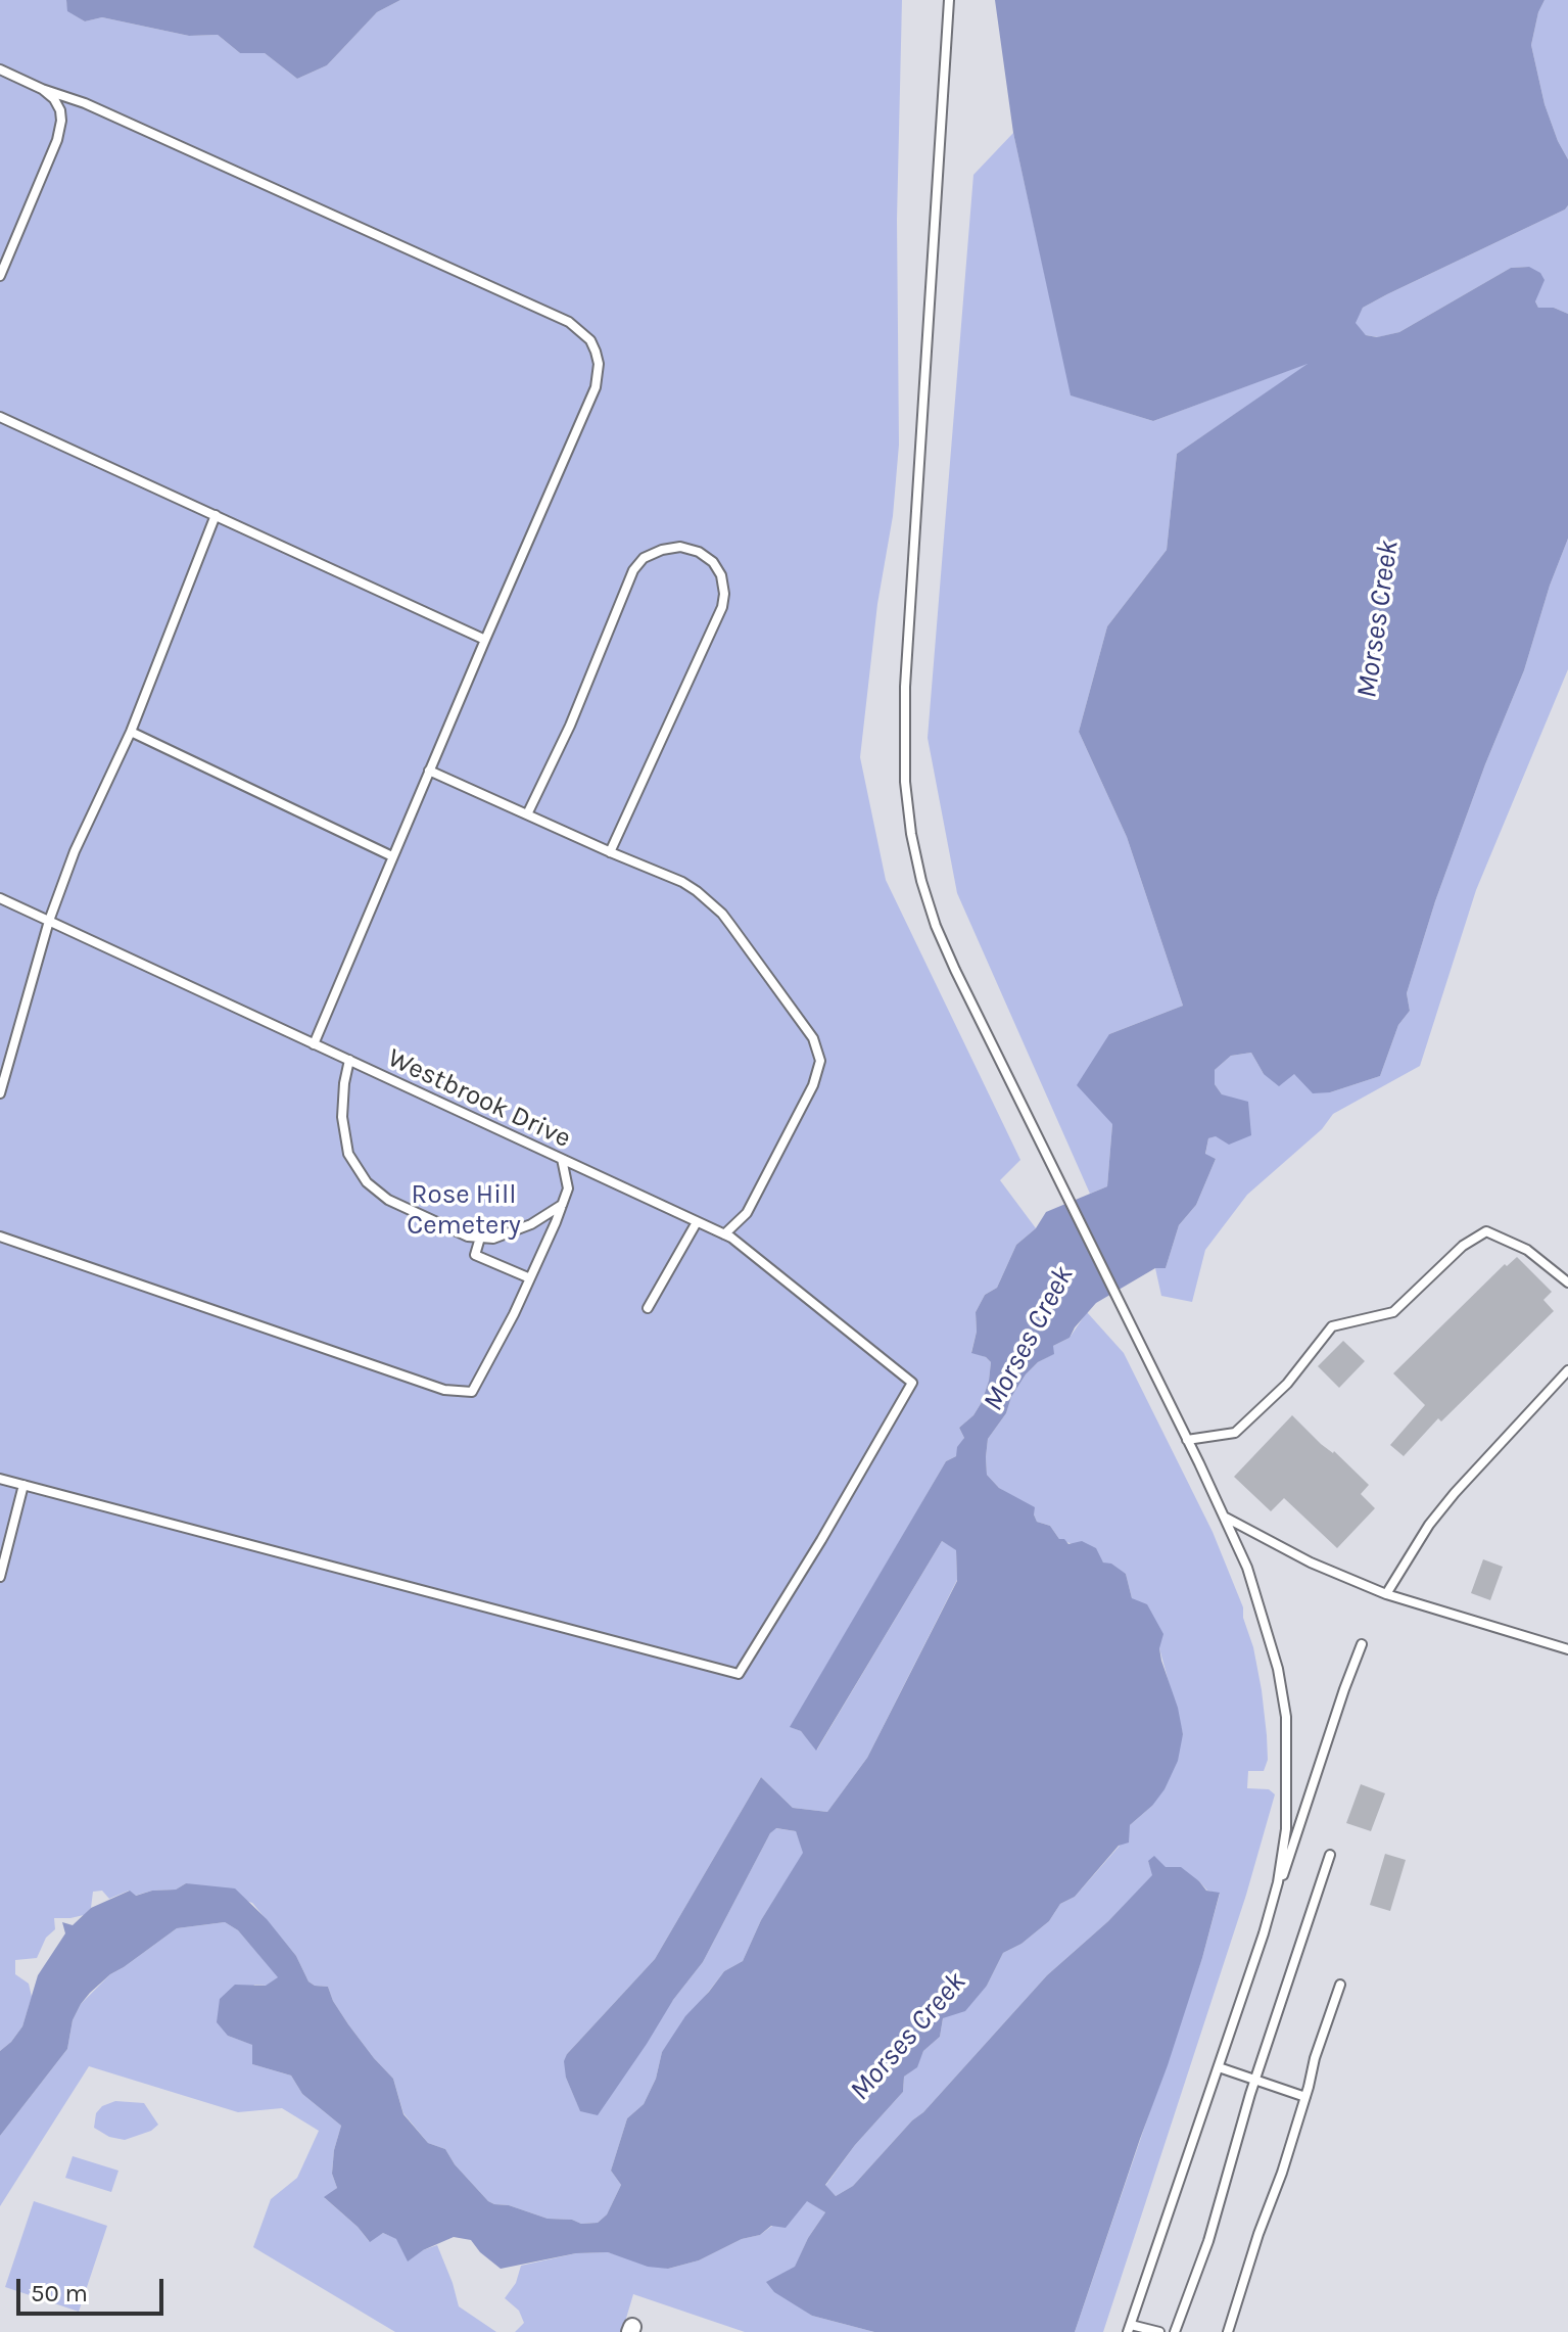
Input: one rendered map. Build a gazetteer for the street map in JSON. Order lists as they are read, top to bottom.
{
  "streets": {
    "lane": ["Westbrook Drive"]
  },
  "water": ["Morses Creek"],
  "parks": ["Rose Hill Cemetery"],
  "scale_bar": "50 m"
}
